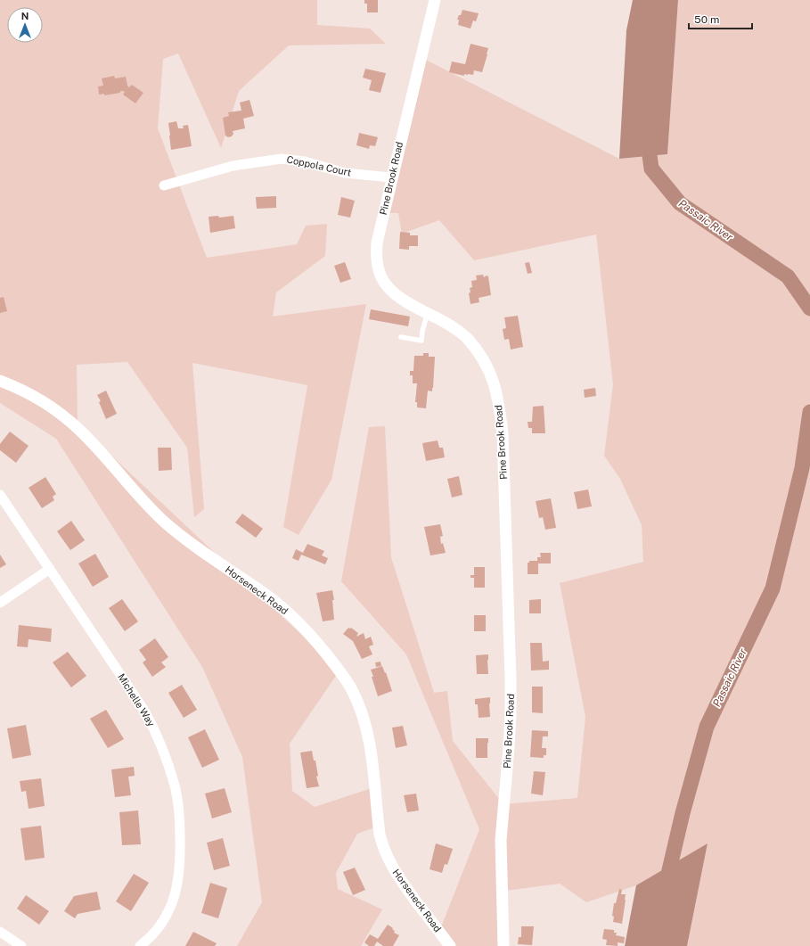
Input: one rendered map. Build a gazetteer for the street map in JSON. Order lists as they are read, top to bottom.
{
  "streets": {
    "street": [
      "Coppola Court",
      "Pine Brook Road",
      "Horseneck Road",
      "Michelle Way"
    ]
  },
  "crossings": [
    ["Coppola Court", "Pine Brook Road"]
  ],
  "water": ["Passaic River"],
  "scale_bar": "50 m",
  "north": "top"
}
